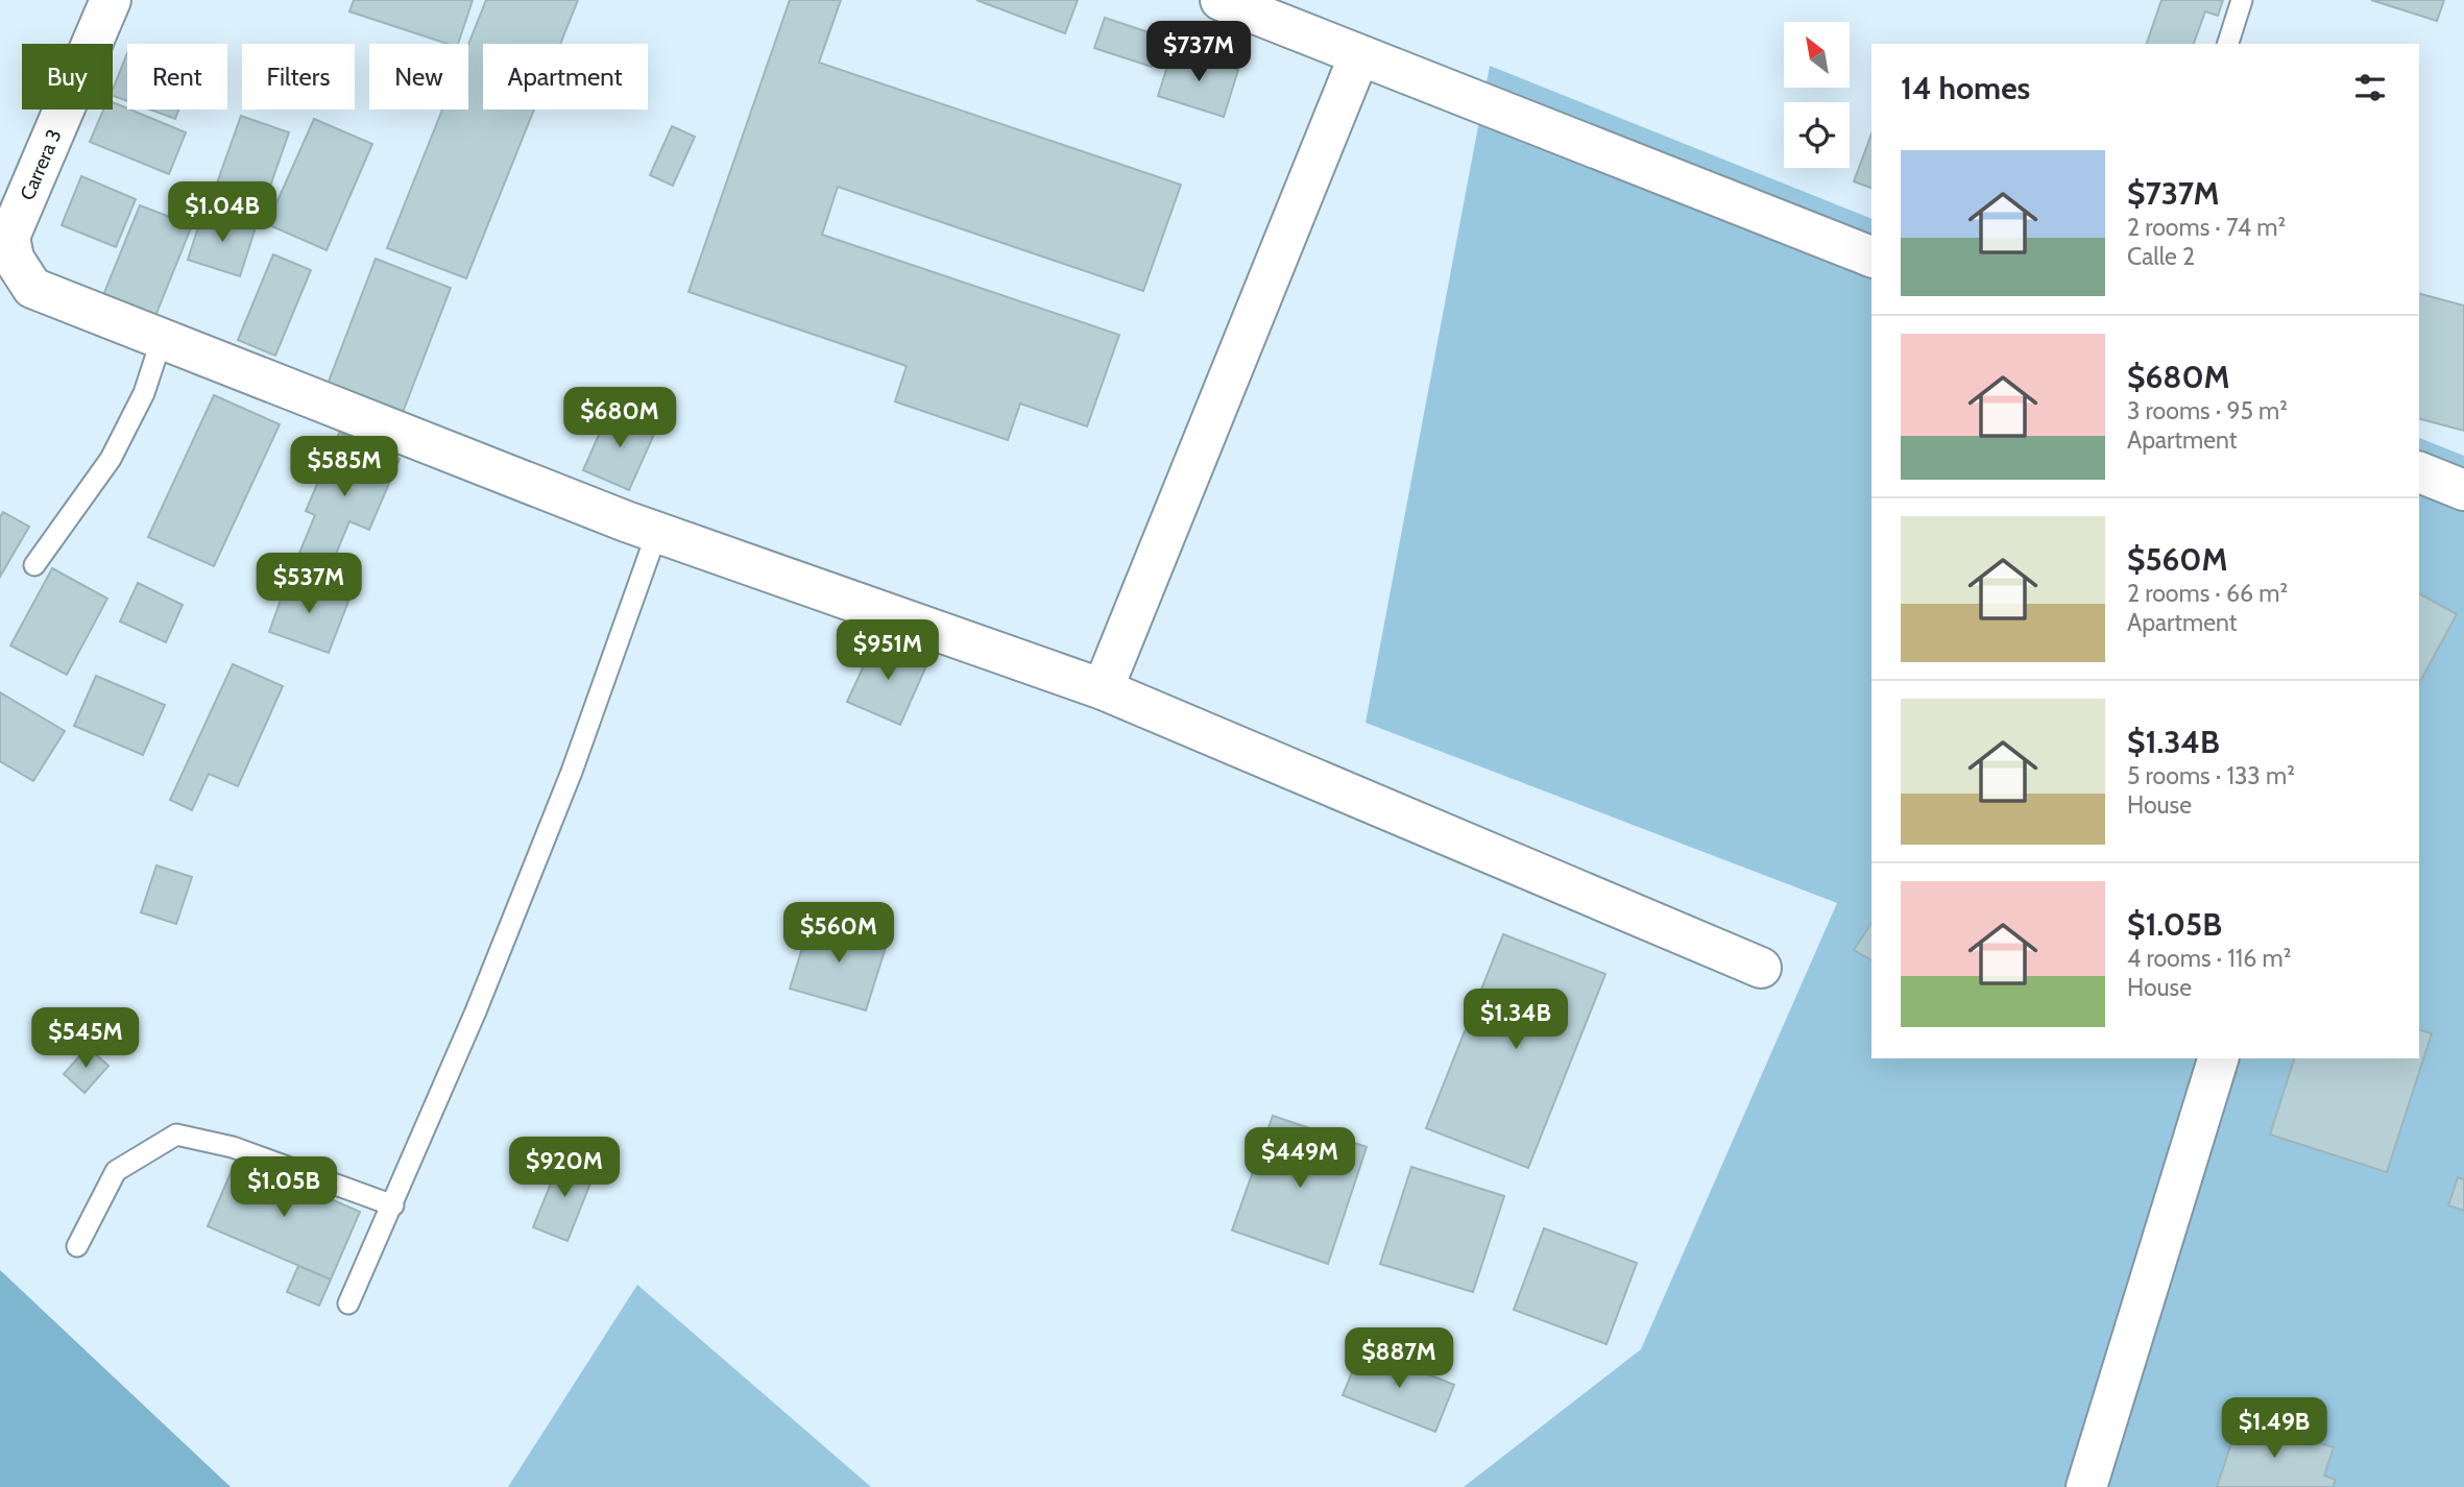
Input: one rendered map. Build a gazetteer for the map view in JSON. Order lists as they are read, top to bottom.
{
  "streets": {
    "street": ["Carrera 3"]
  },
  "north": "top left",
  "page": {
    "price": [
      "$737M",
      "$1.04B",
      "$680M",
      "$585M",
      "$537M",
      "$951M",
      "$560M",
      "$1.34B",
      "$545M",
      "$449M",
      "$920M",
      "$1.05B",
      "$887M",
      "$1.49B"
    ],
    "chip": [
      "Buy",
      "Rent",
      "Filters",
      "New",
      "Apartment"
    ],
    "heading": "14 homes",
    "list": [
      {
        "name": "$737M",
        "note": "2 rooms · 74 m² · Calle 2"
      },
      {
        "name": "$680M",
        "note": "3 rooms · 95 m² · Apartment"
      },
      {
        "name": "$560M",
        "note": "2 rooms · 66 m² · Apartment"
      },
      {
        "name": "$1.34B",
        "note": "5 rooms · 133 m² · House"
      },
      {
        "name": "$1.05B",
        "note": "4 rooms · 116 m² · House"
      }
    ]
  }
}
